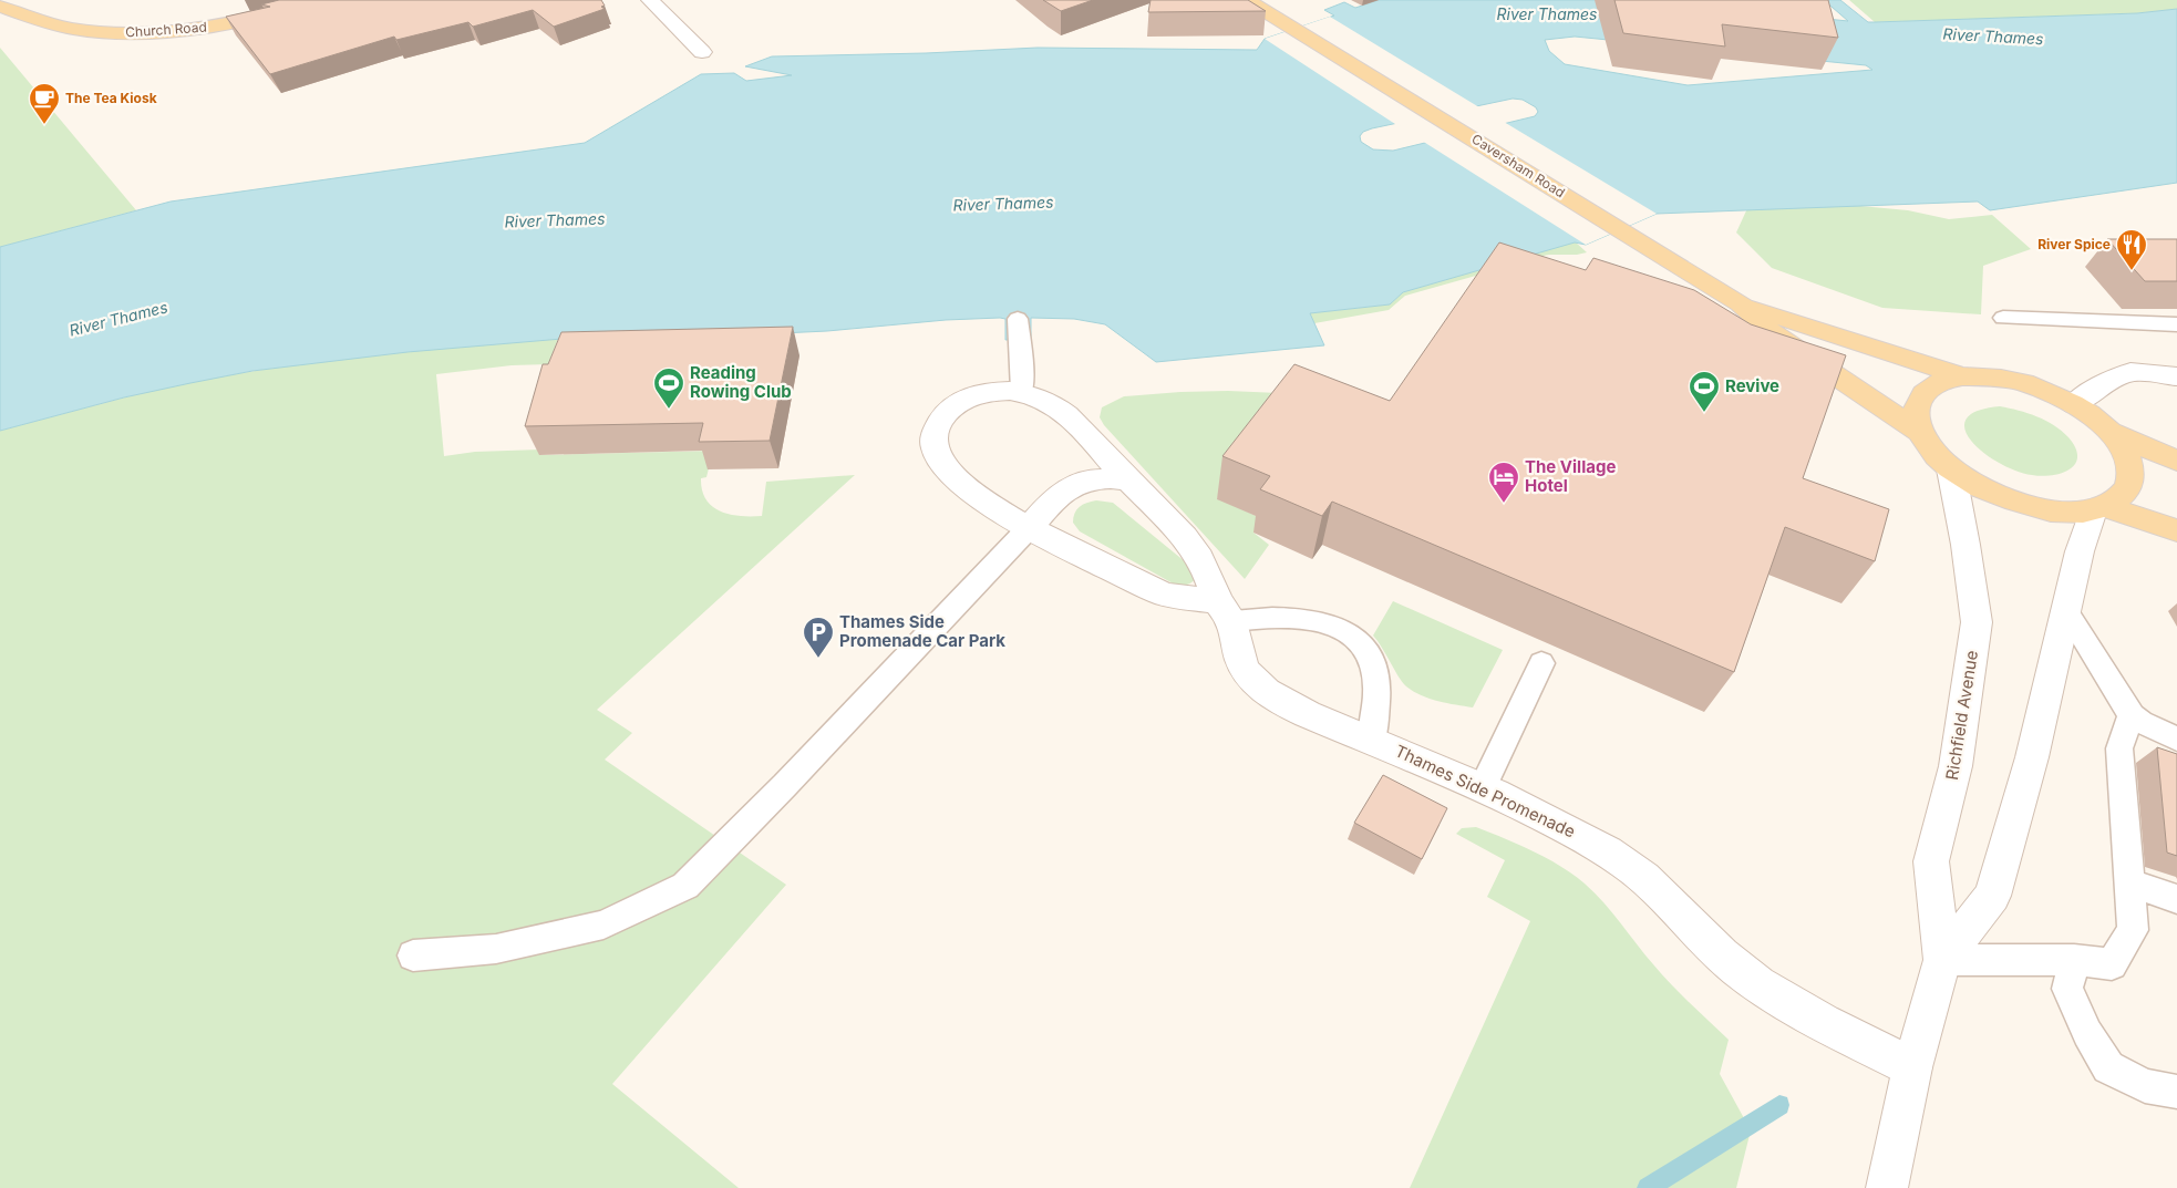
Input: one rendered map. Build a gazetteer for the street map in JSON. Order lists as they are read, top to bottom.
{
  "streets": {
    "main road": ["Church Road", "Caversham Road"],
    "street": ["Richfield Avenue", "Thames Side Promenade"]
  },
  "crossings": [
    ["Richfield Avenue", "Thames Side Promenade"]
  ],
  "water": ["River Thames"],
  "places": {
    "cafe": ["The Tea Kiosk"],
    "restaurant": ["River Spice"],
    "sports": ["Reading Rowing Club", "Revive"],
    "hotel": ["The Village Hotel"],
    "parking": ["Thames Side Promenade Car Park"]
  }
}
